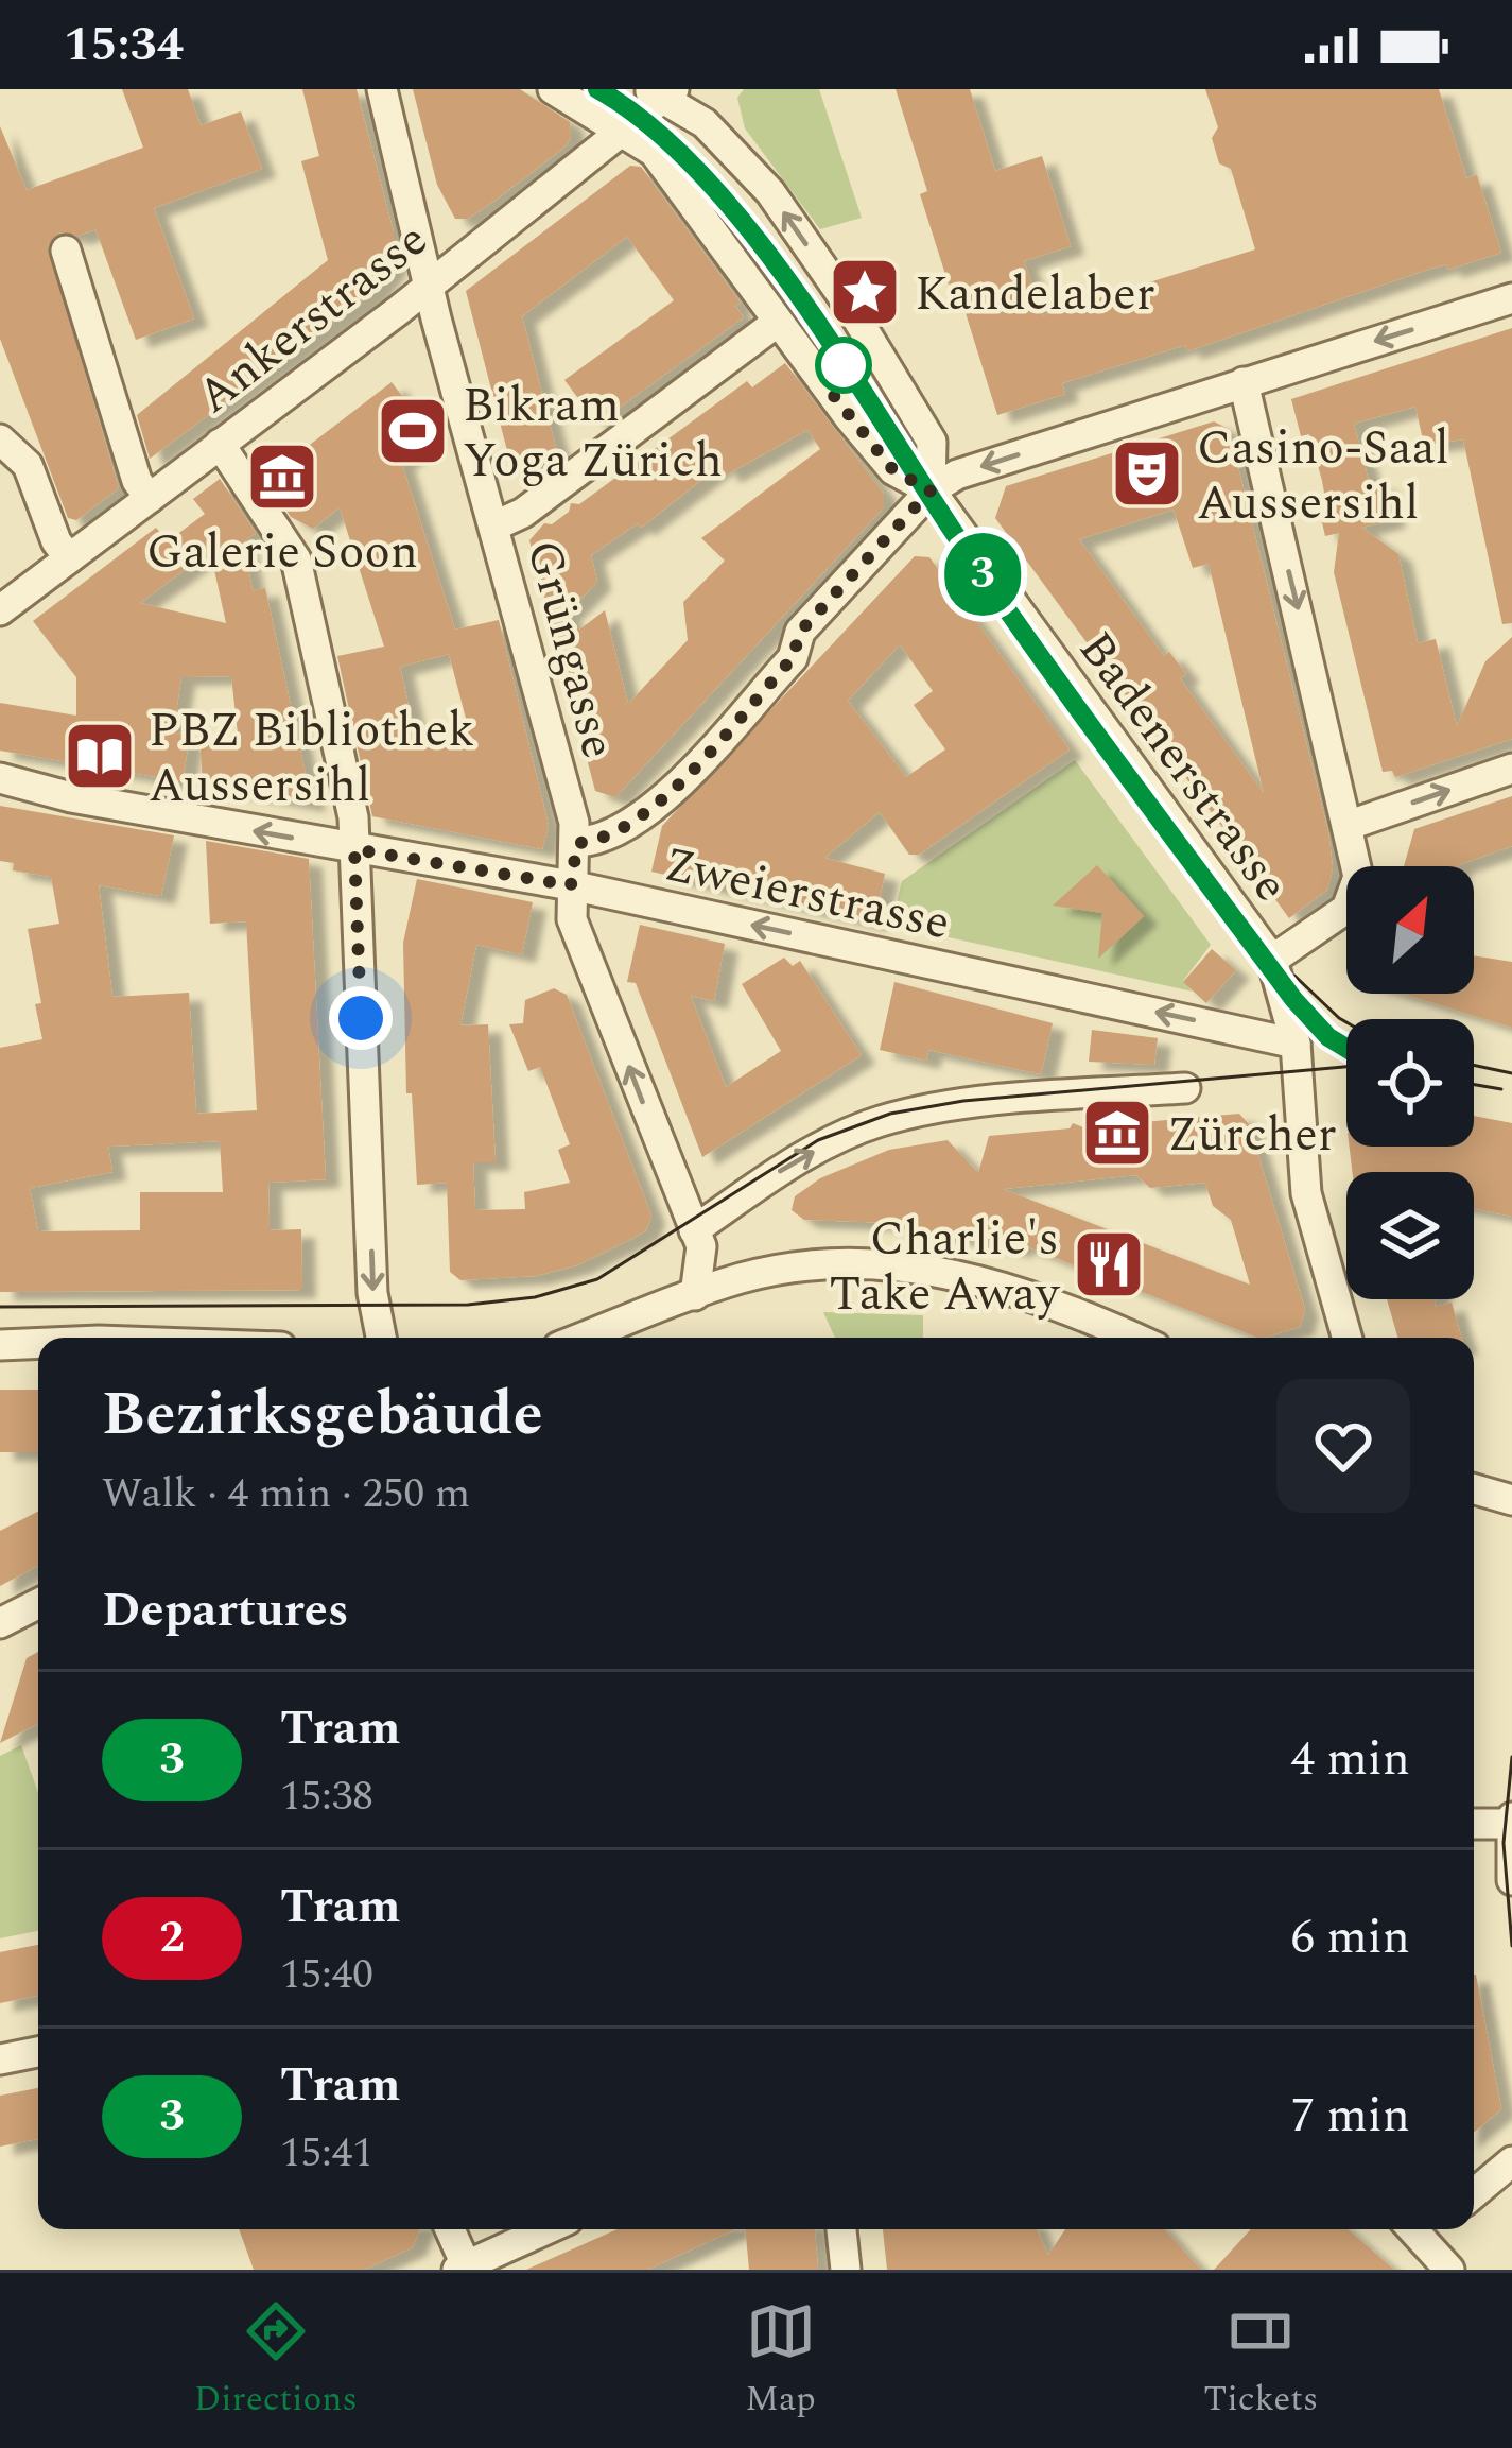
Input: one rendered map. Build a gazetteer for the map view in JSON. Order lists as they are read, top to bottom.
{
  "streets": {
    "street": [
      "Ankerstrasse",
      "Grüngasse",
      "Badenerstrasse",
      "Zweierstrasse"
    ]
  },
  "crossings": [
    ["Ankerstrasse", "Grüngasse"],
    ["Ankerstrasse", "Badenerstrasse"],
    ["Grüngasse", "Zweierstrasse"],
    ["Badenerstrasse", "Zweierstrasse"]
  ],
  "one_way": ["Zweierstrasse"],
  "places": {
    "place": ["Kandelaber"],
    "sports": ["Bikram Yoga Zürich"],
    "theatre": ["Casino-Saal Aussersihl"],
    "museum": ["Galerie Soon", "Zürcher"],
    "library": ["PBZ Bibliothek Aussersihl"],
    "restaurant": ["Charlie's Take Away"]
  },
  "lines": ["tram line 3"],
  "north": "top right",
  "page": {
    "status": "15:34",
    "on_map": "3",
    "heading": [
      ["Bezirksgebäude", "Walk · 4 min · 250 m"],
      "Departures"
    ],
    "list": [
      {
        "mark": "3",
        "name": "Tram",
        "note": "15:38",
        "value": "4 min"
      },
      {
        "mark": "2",
        "name": "Tram",
        "note": "15:40",
        "value": "6 min"
      },
      {
        "mark": "3",
        "name": "Tram",
        "note": "15:41",
        "value": "7 min"
      }
    ],
    "tabs": ["Directions", "Map", "Tickets"]
  }
}
